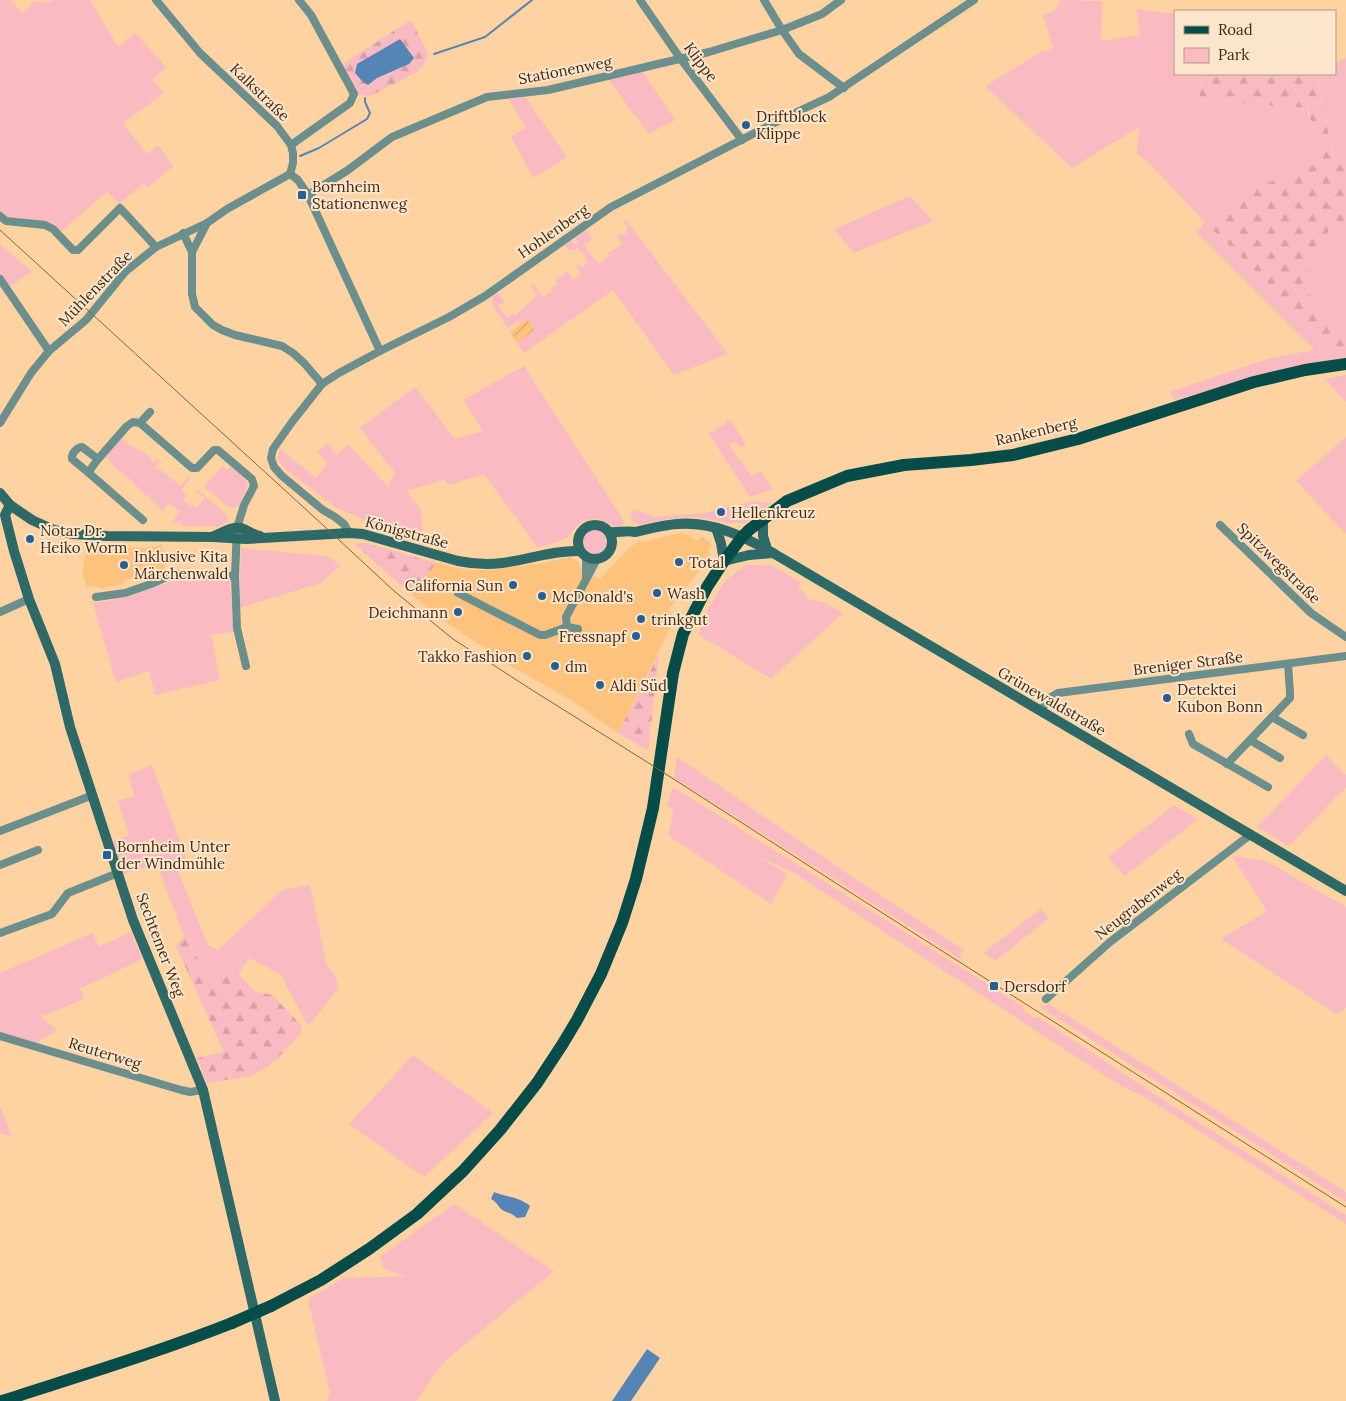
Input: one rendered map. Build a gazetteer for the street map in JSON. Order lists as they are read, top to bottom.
{
  "streets": {
    "main road": ["Rankenberg"],
    "street": [
      "Klippe",
      "Stationenweg",
      "Kalkstraße",
      "Hohlenberg",
      "Mühlenstraße",
      "Königstraße",
      "Spitzwegstraße",
      "Breniger Straße",
      "Grünewaldstraße",
      "Neugrabenweg",
      "Sechtemer Weg",
      "Reuterweg"
    ]
  },
  "crossings": [
    ["Klippe", "Stationenweg"],
    ["Klippe", "Hohlenberg"],
    ["Hohlenberg", "Königstraße"],
    ["Rankenberg", "Königstraße"],
    ["Rankenberg", "Grünewaldstraße"],
    ["Königstraße", "Grünewaldstraße"],
    ["Königstraße", "Sechtemer Weg"],
    ["Breniger Straße", "Grünewaldstraße"],
    ["Grünewaldstraße", "Neugrabenweg"],
    ["Sechtemer Weg", "Reuterweg"]
  ],
  "places": {
    "other": [
      "Driftblock Klippe",
      "Hellenkreuz",
      "Notar Dr. Heiko Worm",
      "Total",
      "Inklusive Kita Märchenwald",
      "California Sun",
      "Wash",
      "McDonald's",
      "Deichmann",
      "trinkgut",
      "Fressnapf",
      "Takko Fashion",
      "dm",
      "Aldi Süd",
      "Detektei Kubon Bonn"
    ],
    "transit": ["Bornheim Stationenweg", "Bornheim Unter der Windmühle", "Dersdorf"]
  },
  "legend": ["Road", "Park"]
}
